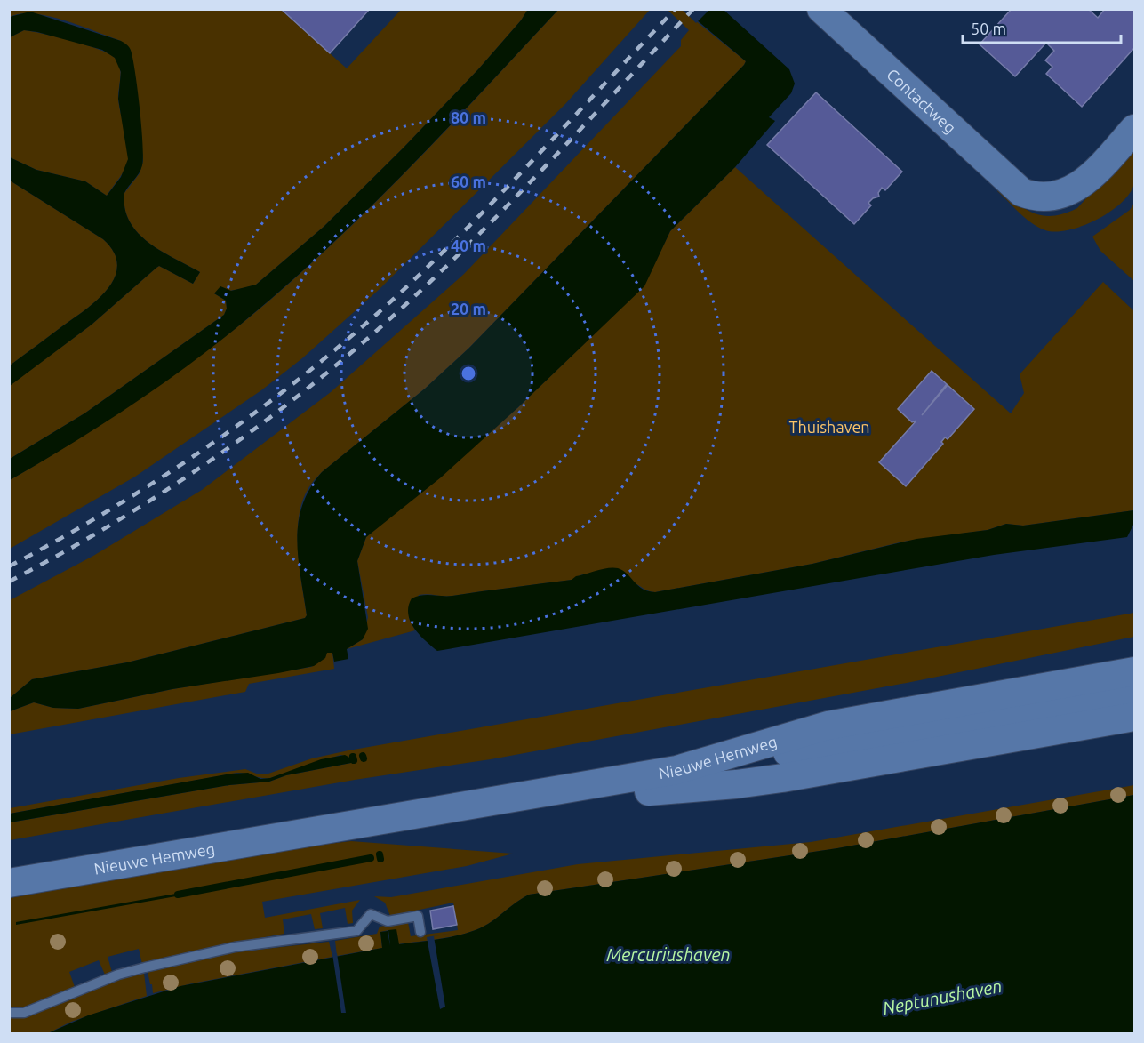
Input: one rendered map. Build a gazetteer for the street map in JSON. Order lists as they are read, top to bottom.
{
  "streets": {
    "main road": ["Contactweg", "Nieuwe Hemweg"]
  },
  "water": ["Mercuriushaven", "Neptunushaven"],
  "parks": ["Thuishaven"],
  "scale_bar": "50 m",
  "rings": [
    "80 m",
    "60 m",
    "40 m",
    "20 m"
  ]
}
